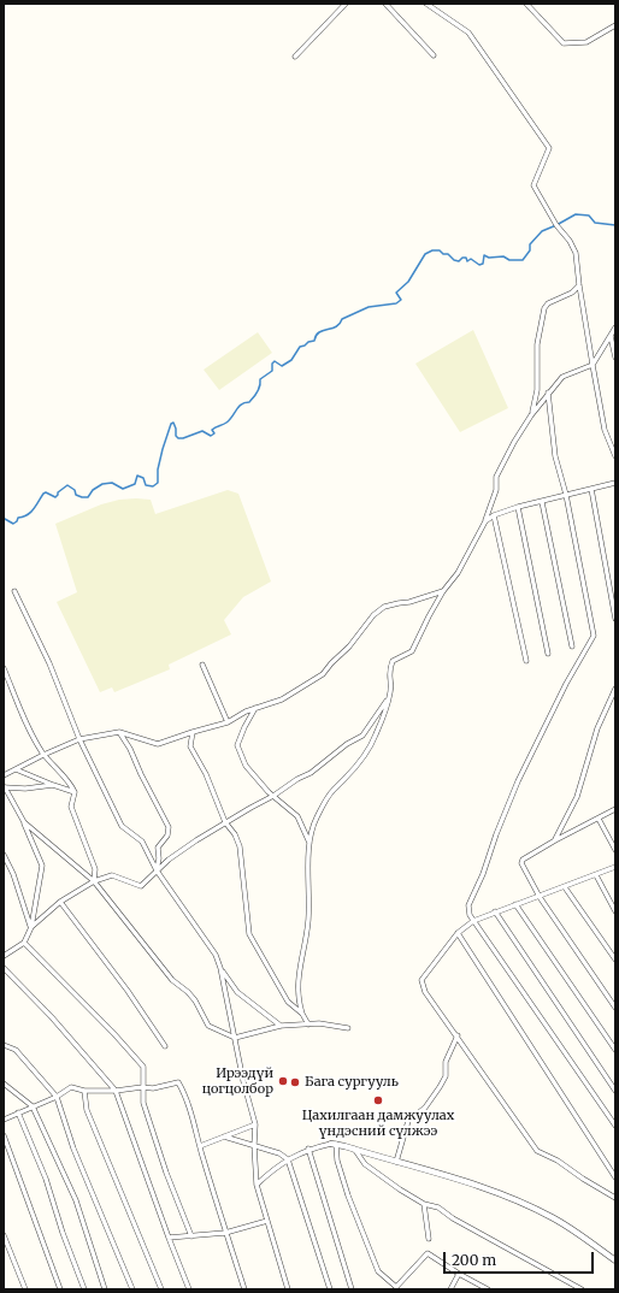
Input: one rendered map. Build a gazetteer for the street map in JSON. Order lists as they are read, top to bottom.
{
  "places": ["Ирээдүй цогцолбор", "Бага сургууль", "Цахилгаан дамжуулах үндэсний сүлжээ"],
  "scale_bar": "200 m"
}
